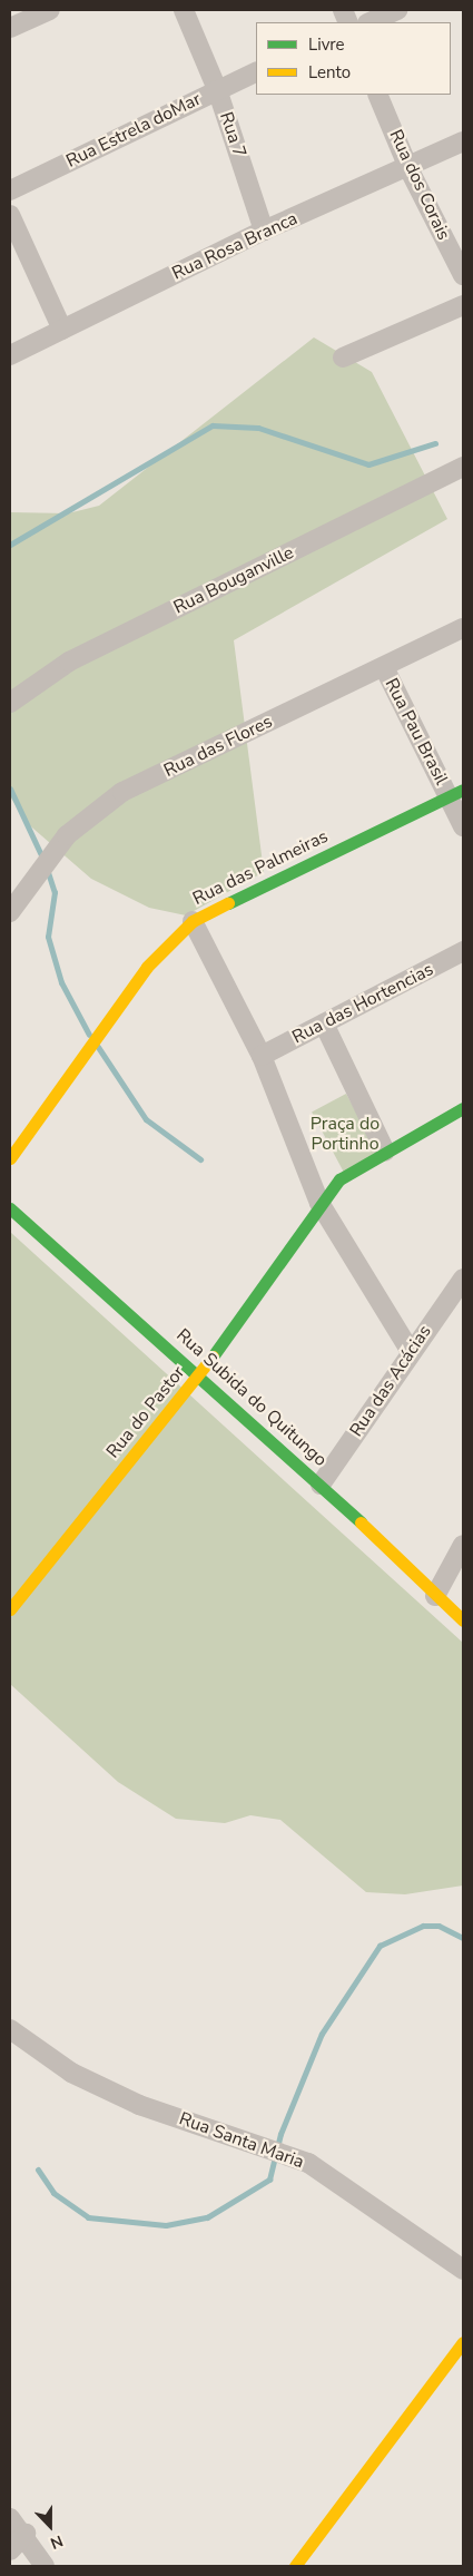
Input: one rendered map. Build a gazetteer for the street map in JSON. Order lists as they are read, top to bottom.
{
  "streets": {
    "street": [
      "Rua Estrela doMar",
      "Rua 7",
      "Rua dos Corais",
      "Rua Rosa Branca",
      "Rua Bouganville",
      "Rua Pau Brasil",
      "Rua das Flores",
      "Rua das Palmeiras",
      "Rua das Hortencias",
      "Rua das Acácias",
      "Rua Subida do Quitungo",
      "Rua do Pastor",
      "Rua Santa Maria"
    ]
  },
  "crossings": [
    ["Rua Estrela doMar", "Rua 7"],
    ["Rua 7", "Rua Rosa Branca"],
    ["Rua dos Corais", "Rua Rosa Branca"],
    ["Rua Pau Brasil", "Rua das Flores"],
    ["Rua Pau Brasil", "Rua das Palmeiras"],
    ["Rua das Acácias", "Rua Subida do Quitungo"],
    ["Rua Subida do Quitungo", "Rua do Pastor"]
  ],
  "parks": ["Praça do Portinho"],
  "legend": ["Livre", "Lento"],
  "north": "bottom"
}
